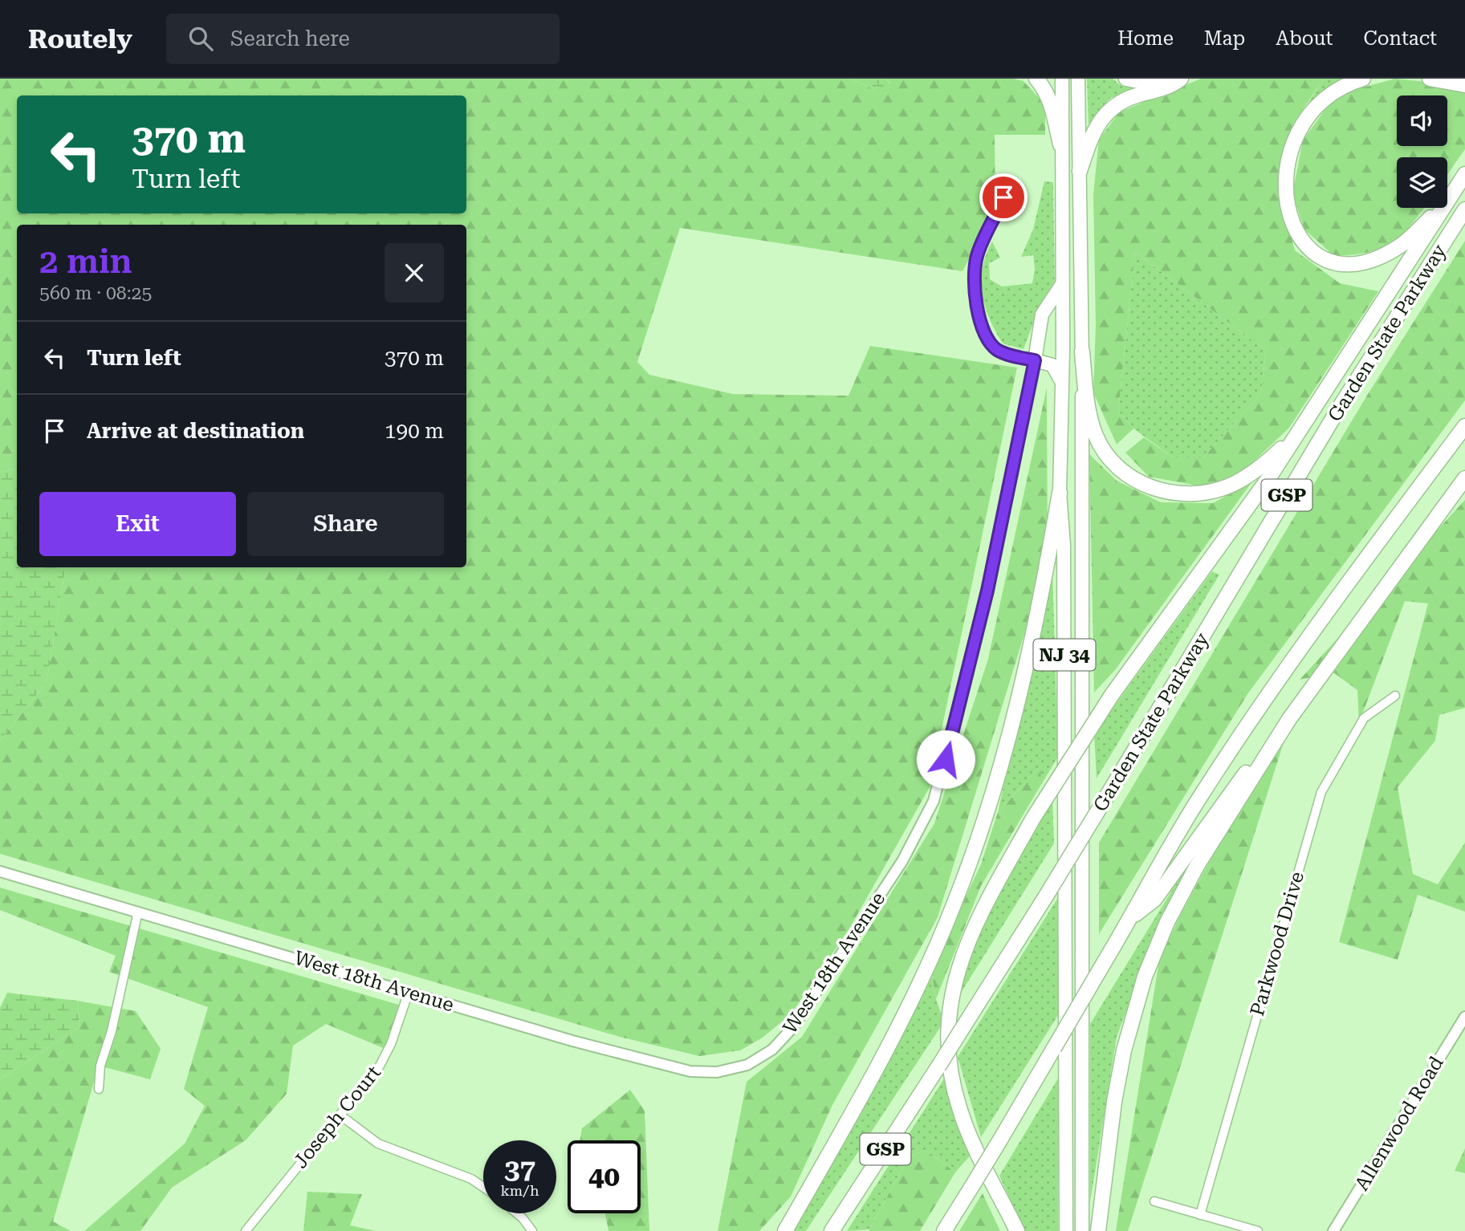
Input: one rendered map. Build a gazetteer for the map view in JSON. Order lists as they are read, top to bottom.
{
  "streets": {
    "highway": ["Garden State Parkway", "GSP", "NJ 34"],
    "street": [
      "Parkwood Drive",
      "West 18th Avenue",
      "Joseph Court",
      "Allenwood Road"
    ]
  },
  "crossings": [
    ["West 18th Avenue", "Joseph Court"]
  ],
  "page": {
    "header": "Routely",
    "search": "Search here",
    "nav": [
      "Home",
      "Map",
      "About",
      "Contact"
    ],
    "turn": ["370 m", "Turn left"],
    "heading": ["2 min", "560 m · 08:25"],
    "list": [
      {
        "name": "Turn left",
        "value": "370 m"
      },
      {
        "name": "Arrive at destination",
        "value": "190 m"
      }
    ],
    "buttons": ["Exit", "Share"],
    "speed": "37 km/h",
    "limit": "40"
  }
}
